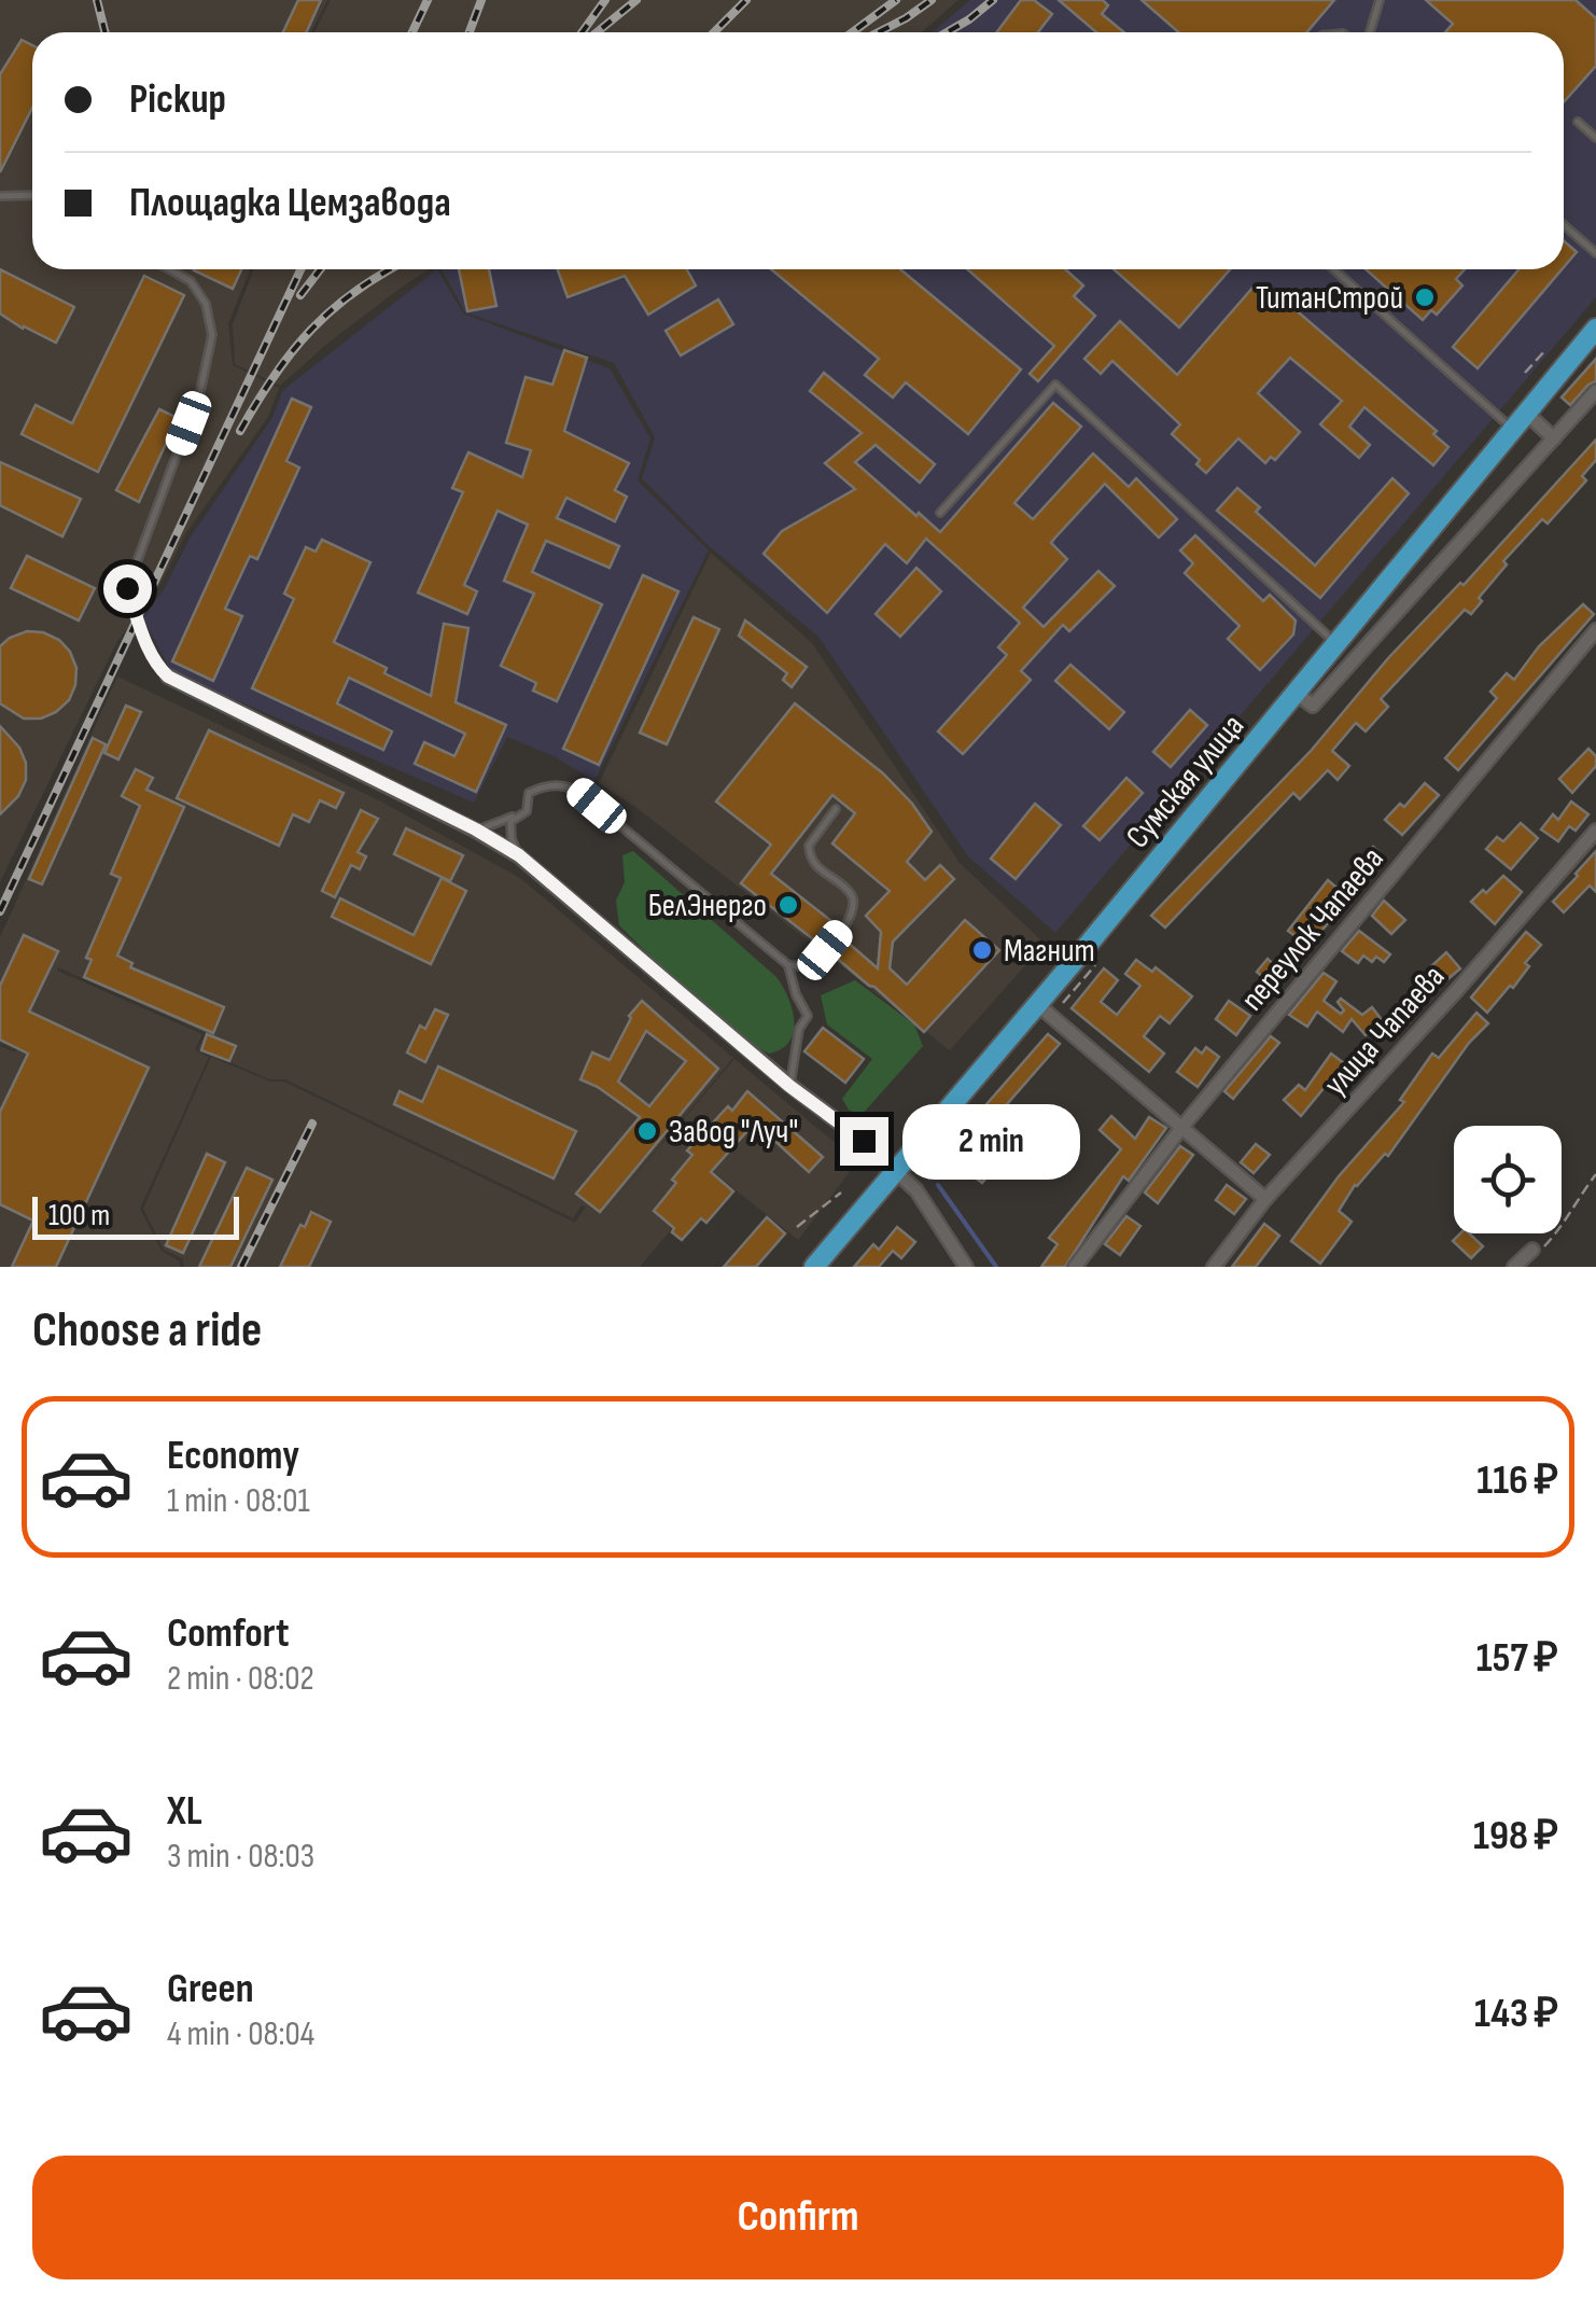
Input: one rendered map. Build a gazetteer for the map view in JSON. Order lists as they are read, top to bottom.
{
  "streets": {
    "main road": ["Сумская улица"],
    "street": ["переулок Чапаева", "улица Чапаева"]
  },
  "places": [
    "ТитанСтрой",
    "БелЭнерго",
    "Магнит",
    "Завод \"Луч\""
  ],
  "scale_bar": "100 m",
  "page": {
    "banner": ["Pickup", "Площадка Цемзавода"],
    "bubble": "2 min",
    "scale": "100 m",
    "heading": "Choose a ride",
    "list": [
      {
        "name": "Economy",
        "note": "1 min · 08:01",
        "value": "116 ₽"
      },
      {
        "name": "Comfort",
        "note": "2 min · 08:02",
        "value": "157 ₽"
      },
      {
        "name": "XL",
        "note": "3 min · 08:03",
        "value": "198 ₽"
      },
      {
        "name": "Green",
        "note": "4 min · 08:04",
        "value": "143 ₽"
      }
    ],
    "buttons": "Confirm"
  }
}
